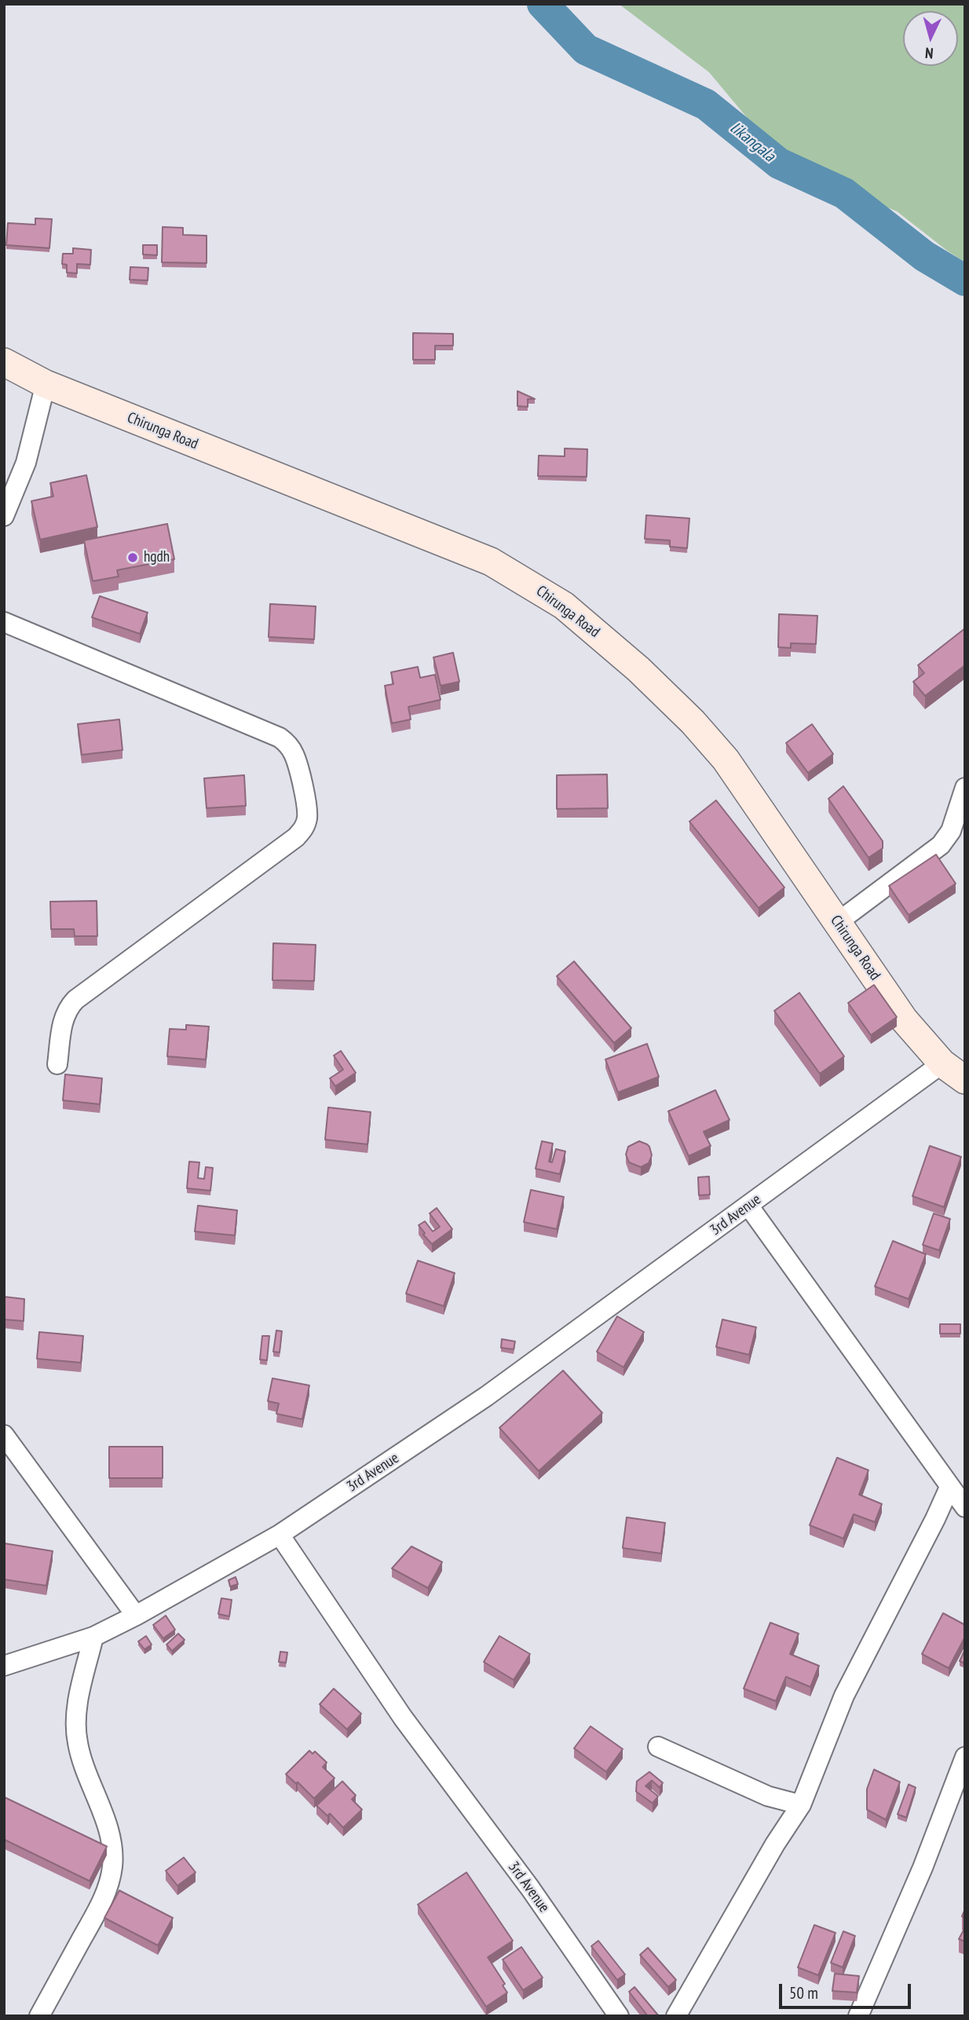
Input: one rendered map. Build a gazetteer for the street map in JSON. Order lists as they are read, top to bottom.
{
  "streets": {
    "street": ["Chirunga Road", "3rd Avenue"]
  },
  "crossings": [
    ["Chirunga Road", "3rd Avenue"]
  ],
  "water": ["likangala"],
  "places": ["hgdh"],
  "scale_bar": "50 m",
  "north": "bottom"
}
